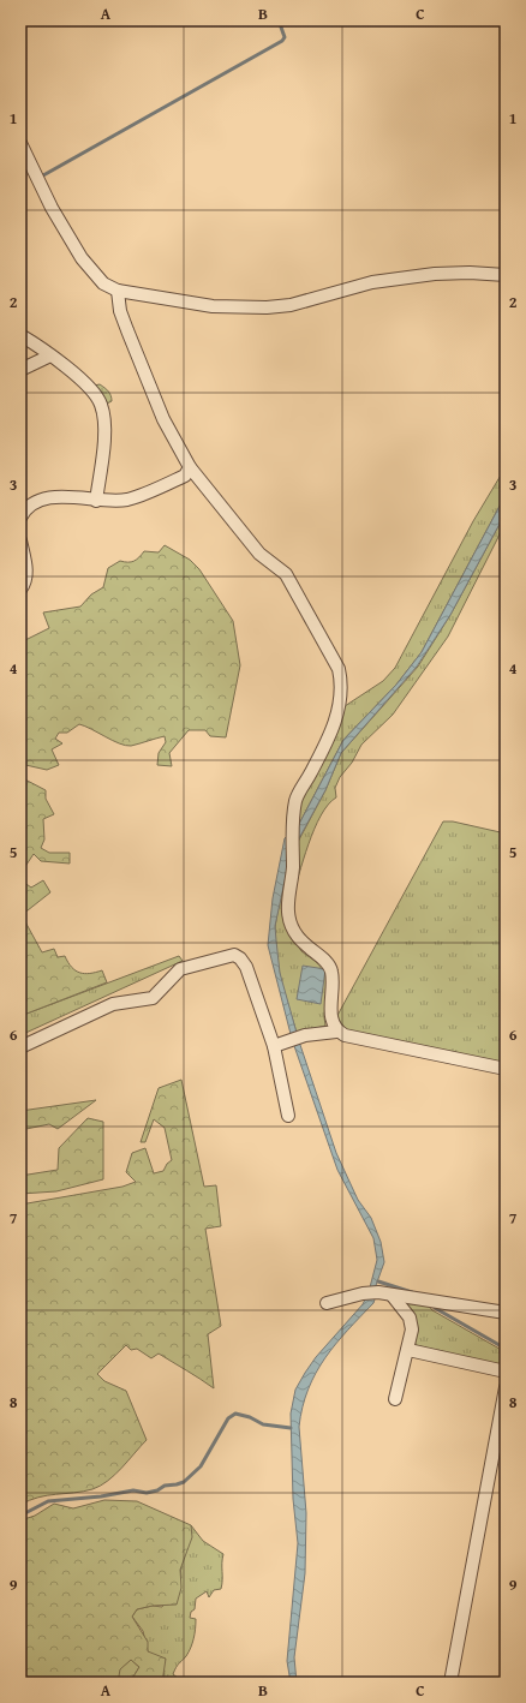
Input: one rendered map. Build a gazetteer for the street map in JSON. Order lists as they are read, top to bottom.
{
  "grid": {
    "columns": ["A", "B", "C"],
    "rows": [
      "1",
      "2",
      "3",
      "4",
      "5",
      "6",
      "7",
      "8",
      "9"
    ]
  }
}
